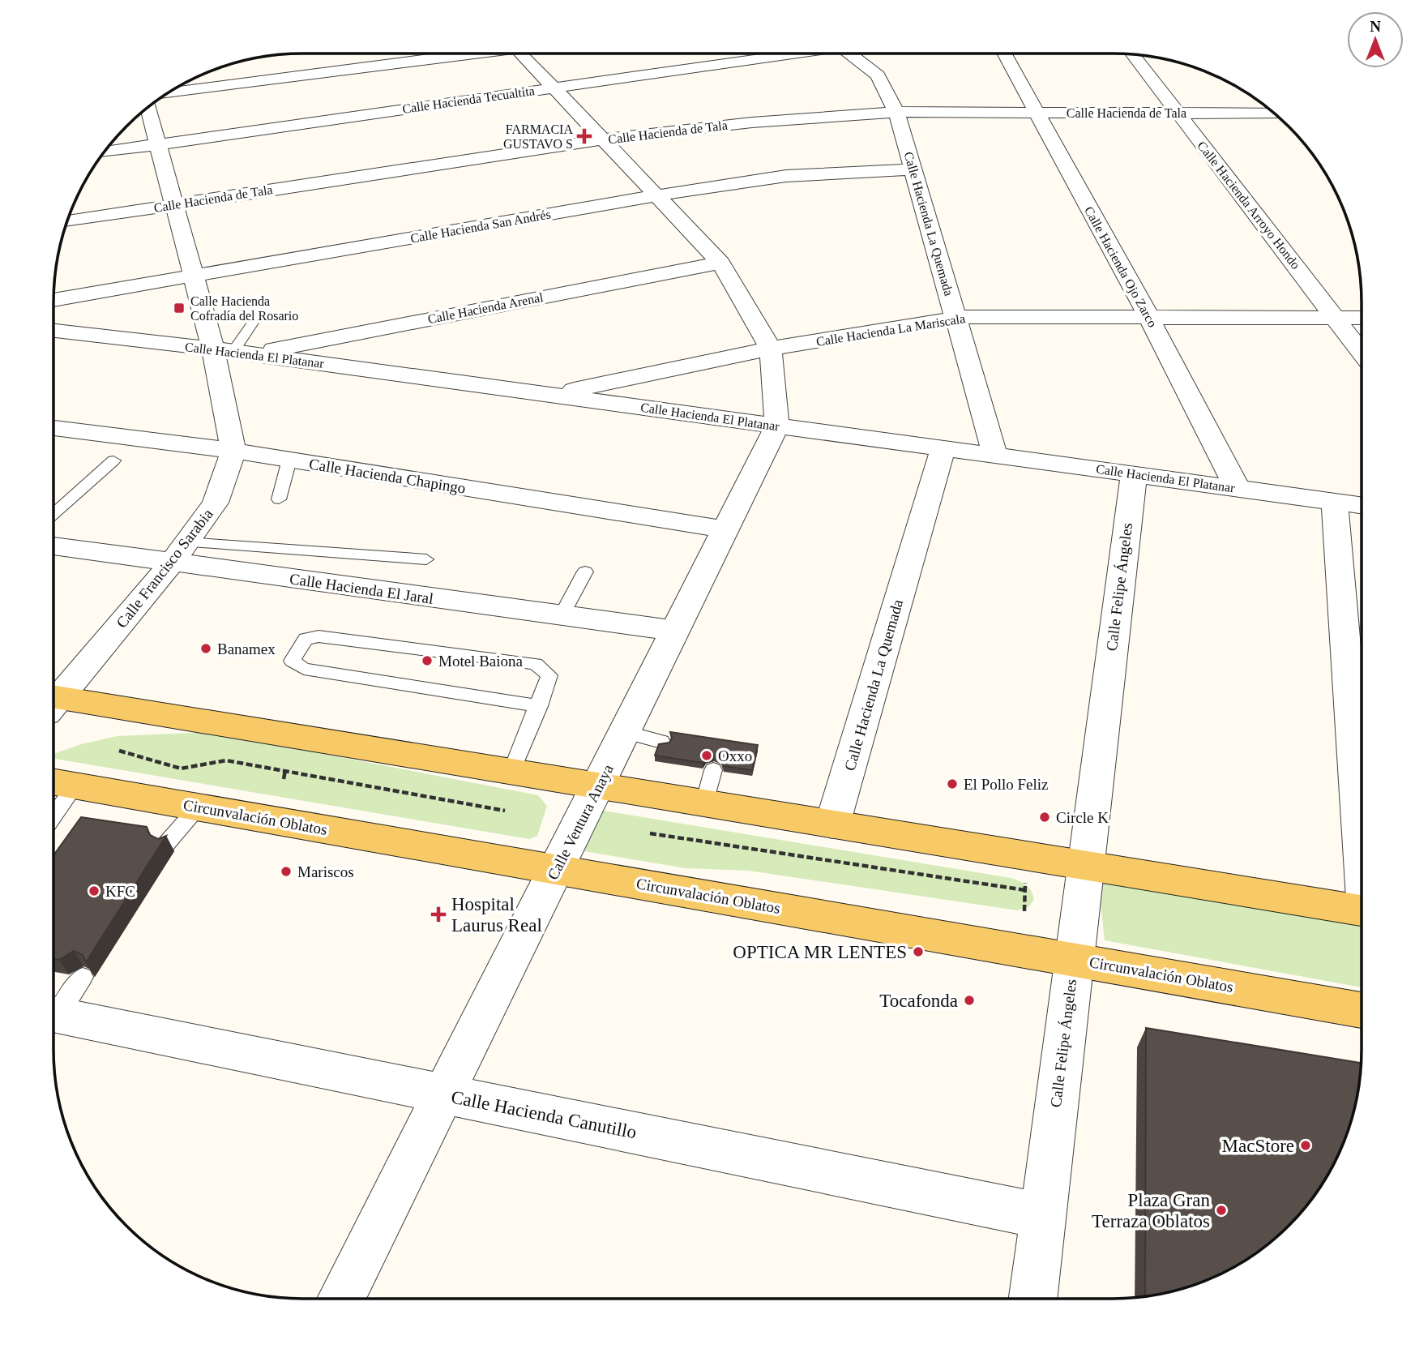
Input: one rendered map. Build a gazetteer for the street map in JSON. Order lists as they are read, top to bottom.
{
  "streets": {
    "main road": ["Circunvalación Oblatos"],
    "street": [
      "Calle Hacienda Tecualtita",
      "Calle Hacienda de Tala",
      "Calle Hacienda Arroyo Hondo",
      "Calle Hacienda La Quemada",
      "Calle Hacienda San Andrés",
      "Calle Hacienda Ojo Zarco",
      "Calle Hacienda Arenal",
      "Calle Hacienda La Mariscala",
      "Calle Hacienda El Platanar",
      "Calle Hacienda Chapingo",
      "Calle Francisco Sarabia",
      "Calle Felipe Ángeles",
      "Calle Hacienda El Jaral",
      "Calle Ventura Anaya",
      "Calle Hacienda Canutillo"
    ]
  },
  "crossings": [
    ["Calle Hacienda de Tala", "Calle Hacienda Arroyo Hondo"],
    ["Calle Hacienda de Tala", "Calle Hacienda La Quemada"],
    ["Calle Hacienda de Tala", "Calle Hacienda Ojo Zarco"],
    ["Calle Hacienda Arroyo Hondo", "Calle Hacienda La Mariscala"],
    ["Calle Hacienda La Quemada", "Calle Hacienda San Andrés"],
    ["Calle Hacienda La Quemada", "Calle Hacienda La Mariscala"],
    ["Calle Hacienda La Quemada", "Calle Hacienda El Platanar"],
    ["Calle Hacienda Ojo Zarco", "Calle Hacienda La Mariscala"],
    ["Calle Hacienda Ojo Zarco", "Calle Hacienda El Platanar"],
    ["Calle Hacienda Arenal", "Calle Hacienda El Platanar"],
    ["Calle Hacienda La Mariscala", "Calle Hacienda El Platanar"],
    ["Calle Hacienda El Platanar", "Calle Felipe Ángeles"],
    ["Calle Hacienda El Platanar", "Calle Ventura Anaya"],
    ["Calle Hacienda Chapingo", "Calle Francisco Sarabia"],
    ["Calle Hacienda Chapingo", "Calle Ventura Anaya"],
    ["Calle Francisco Sarabia", "Calle Hacienda El Jaral"],
    ["Calle Felipe Ángeles", "Circunvalación Oblatos"],
    ["Calle Felipe Ángeles", "Calle Hacienda Canutillo"],
    ["Calle Hacienda El Jaral", "Calle Ventura Anaya"],
    ["Circunvalación Oblatos", "Calle Ventura Anaya"],
    ["Calle Ventura Anaya", "Calle Hacienda Canutillo"]
  ],
  "places": {
    "health": ["FARMACIA GUSTAVO S", "Hospital Laurus Real"],
    "transit": ["Calle Hacienda Cofradía del Rosario"],
    "other": [
      "Banamex",
      "Motel Baiona",
      "Oxxo",
      "El Pollo Feliz",
      "Circle K",
      "Mariscos",
      "KFC",
      "OPTICA MR LENTES",
      "Tocafonda",
      "MacStore",
      "Plaza Gran Terraza Oblatos"
    ]
  },
  "north": "top"
}
